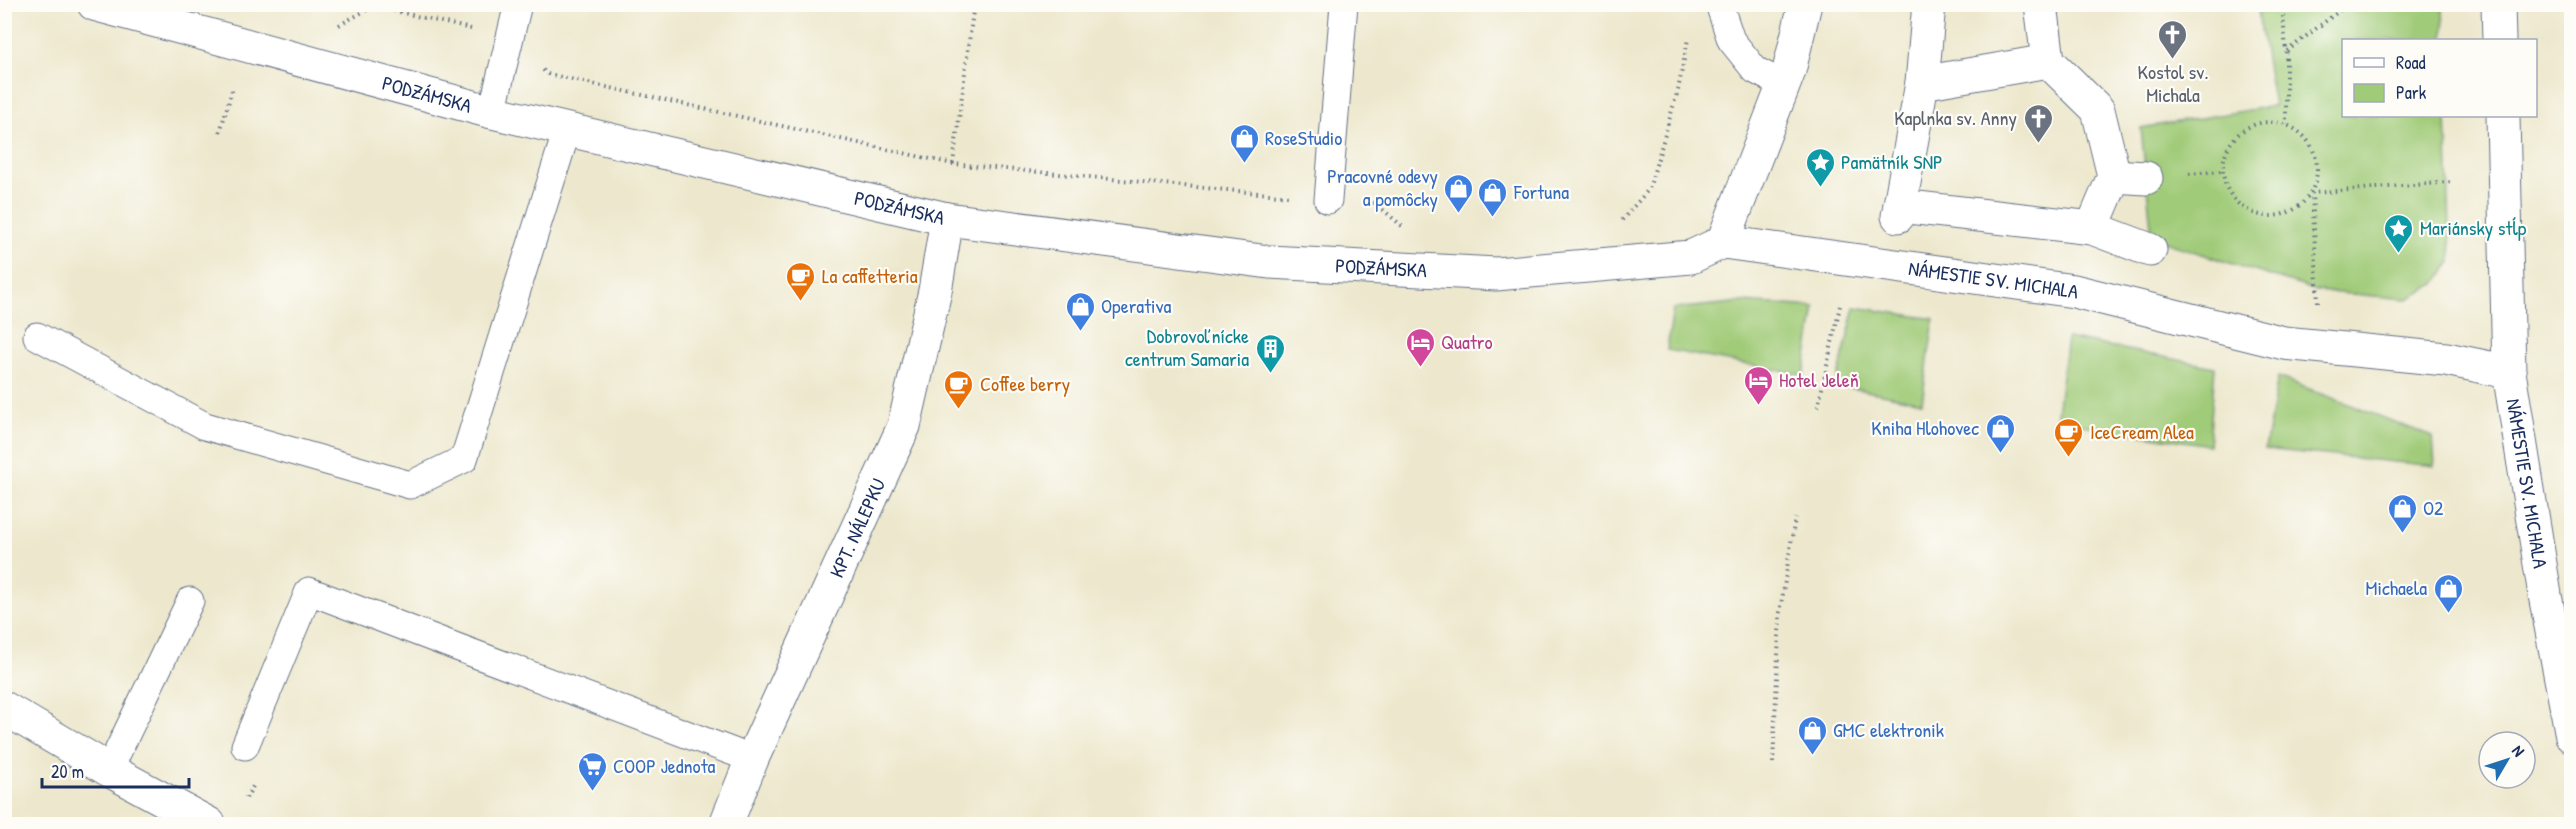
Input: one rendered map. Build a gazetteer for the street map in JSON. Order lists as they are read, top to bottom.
{
  "streets": {
    "street": ["PODZÁMSKA", "NÁMESTIE SV. MICHALA", "KPT. NÁLEPKU"]
  },
  "crossings": [
    ["PODZÁMSKA", "NÁMESTIE SV. MICHALA"],
    ["PODZÁMSKA", "KPT. NÁLEPKU"]
  ],
  "places": {
    "church": ["Kostol sv. Michala", "Kaplnka sv. Anny"],
    "shop": [
      "RoseStudio",
      "Pracovné odevy a pomôcky",
      "Fortuna",
      "Operativa",
      "Kniha Hlohovec",
      "O2",
      "Michaela",
      "GMC elektronik"
    ],
    "place": ["Pamätník SNP", "Mariánsky stĺp"],
    "cafe": ["La caffetteria", "Coffee berry", "IceCream Alea"],
    "hotel": ["Quatro", "Hotel Jeleň"],
    "building": ["Dobrovoľnícke centrum Samaria"],
    "supermarket": ["COOP Jednota"]
  },
  "legend": ["Road", "Park"],
  "scale_bar": "20 m",
  "north": "top right"
}
